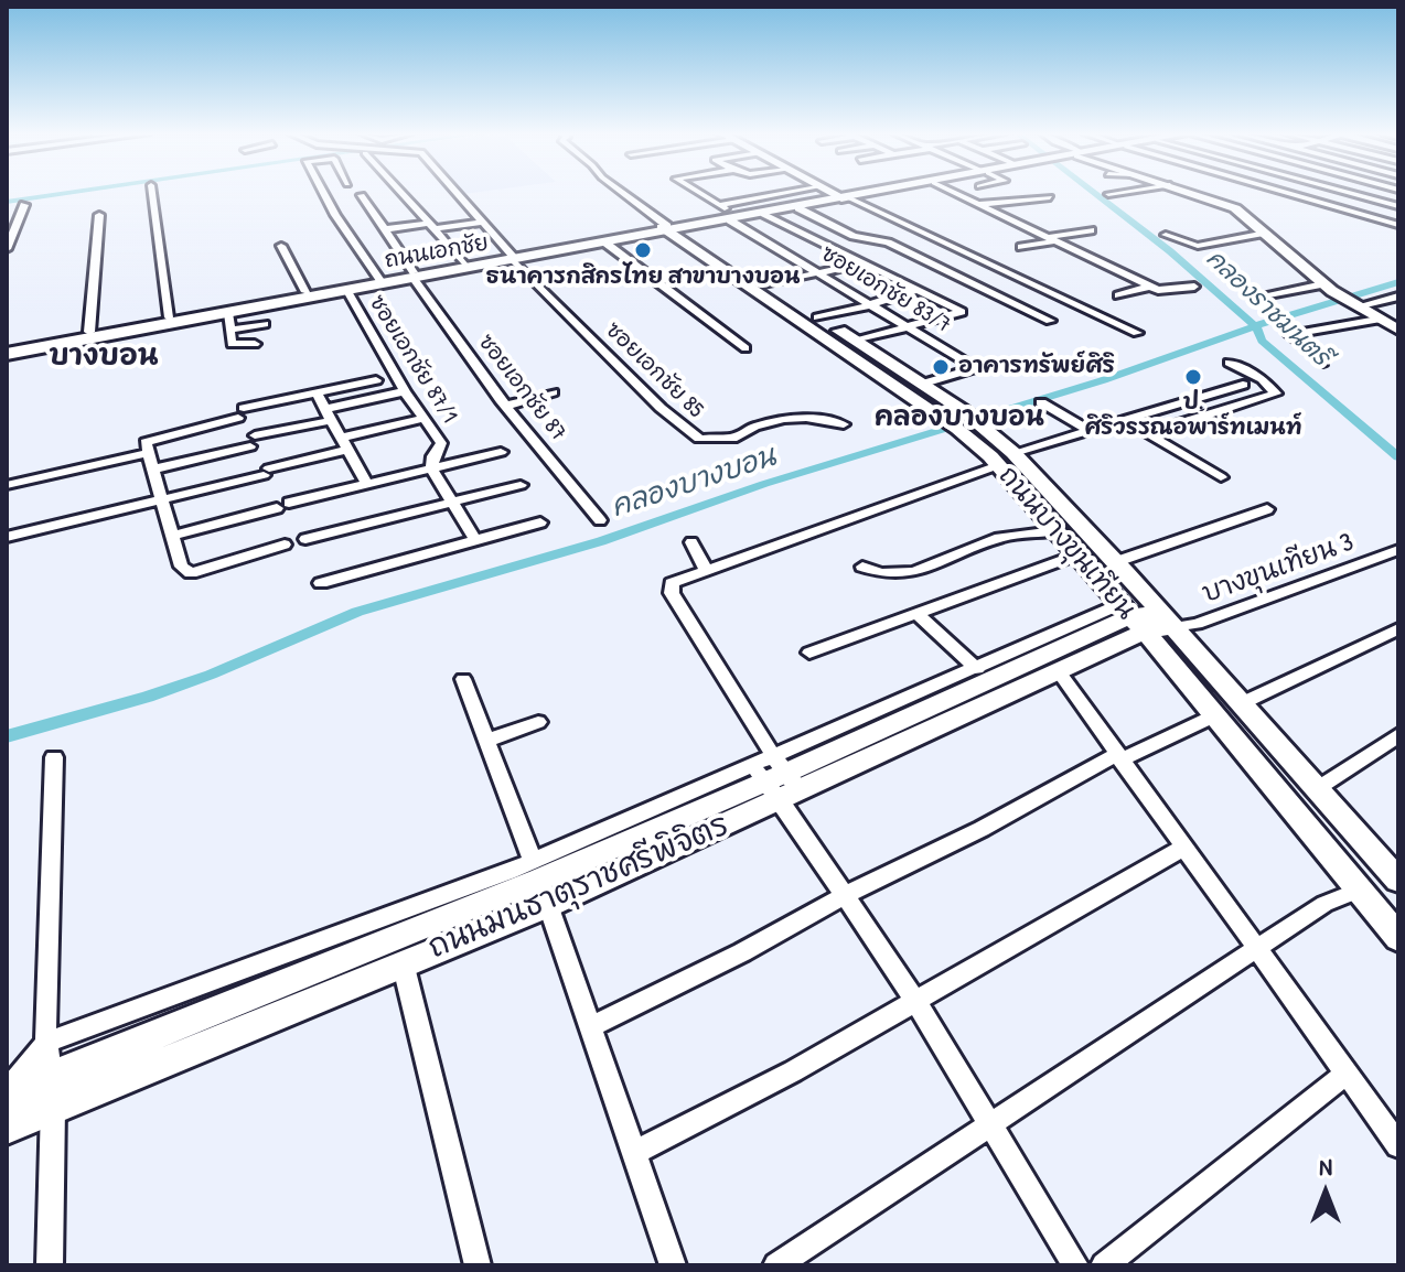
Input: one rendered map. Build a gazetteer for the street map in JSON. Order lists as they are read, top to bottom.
{
  "streets": {
    "main road": ["ถนนเอกชัย", "ถนนบางขุนเทียน", "ถนนมนธาตุราชศรีพิจิตร"],
    "street": [
      "ซอยเอกชัย 83/7",
      "ซอยเอกชัย 87/1",
      "ซอยเอกชัย 85",
      "ซอยเอกชัย 87",
      "บางขุนเทียน 3"
    ]
  },
  "crossings": [
    ["ถนนเอกชัย", "ซอยเอกชัย 83/7"],
    ["ถนนเอกชัย", "ซอยเอกชัย 87/1"],
    ["ถนนเอกชัย", "ซอยเอกชัย 85"],
    ["ถนนเอกชัย", "ซอยเอกชัย 87"],
    ["ถนนเอกชัย", "ถนนบางขุนเทียน"],
    ["ซอยเอกชัย 83/7", "ถนนบางขุนเทียน"],
    ["ถนนบางขุนเทียน", "บางขุนเทียน 3"],
    ["ถนนบางขุนเทียน", "ถนนมนธาตุราชศรีพิจิตร"],
    ["บางขุนเทียน 3", "ถนนมนธาตุราชศรีพิจิตร"]
  ],
  "districts": ["บางบอน", "คลองบางบอน"],
  "water": ["คลองราชมนตรี", "คลองบางบอน"],
  "places": ["ธนาคารกสิกรไทย สาขาบางบอน", "อาคารทรัพย์ศิริ", "ป. ศิริวรรณอพาร์ทเมนท์"],
  "north": "top"
}
